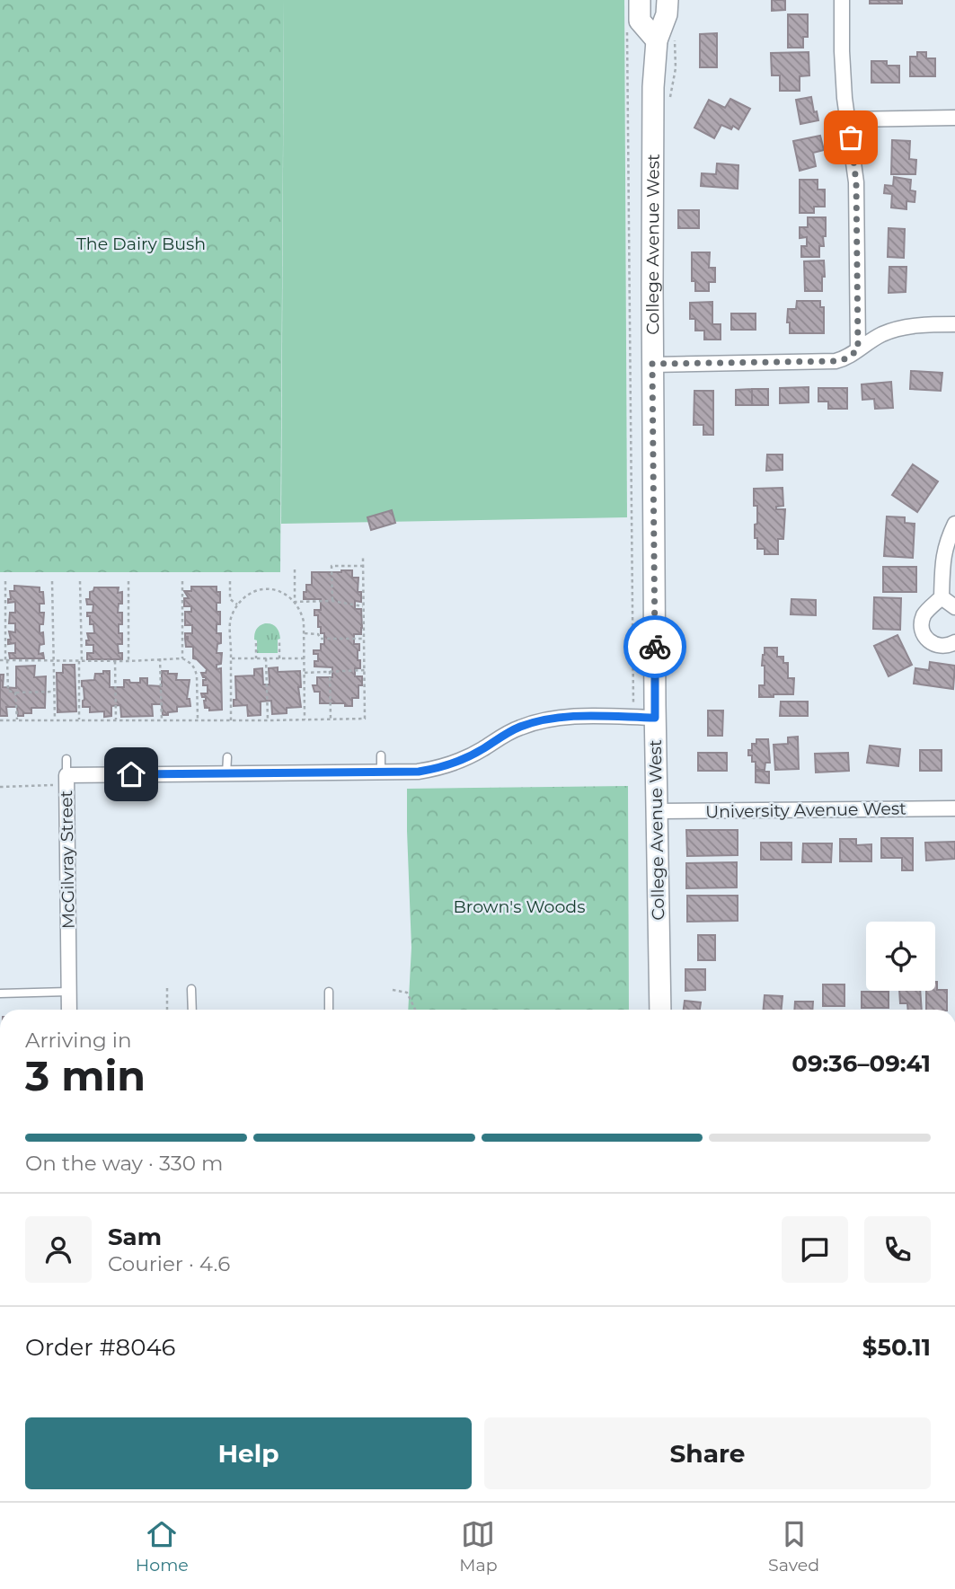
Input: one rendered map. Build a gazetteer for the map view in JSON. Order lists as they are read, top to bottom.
{
  "streets": {
    "main road": ["College Avenue West"],
    "street": ["University Avenue West", "McGilvray Street"]
  },
  "crossings": [
    ["College Avenue West", "University Avenue West"],
    ["College Avenue West", "McGilvray Street"]
  ],
  "parks": ["The Dairy Bush", "Brown's Woods"],
  "page": {
    "heading": ["3 min", "Arriving in", "09:36–09:41"],
    "panel": [
      "Sam",
      "Courier · 4.6",
      "Order #8046",
      "$50.11"
    ],
    "bar": "On the way · 330 m",
    "buttons": ["Help", "Share"],
    "tabs": ["Home", "Map", "Saved"]
  }
}
